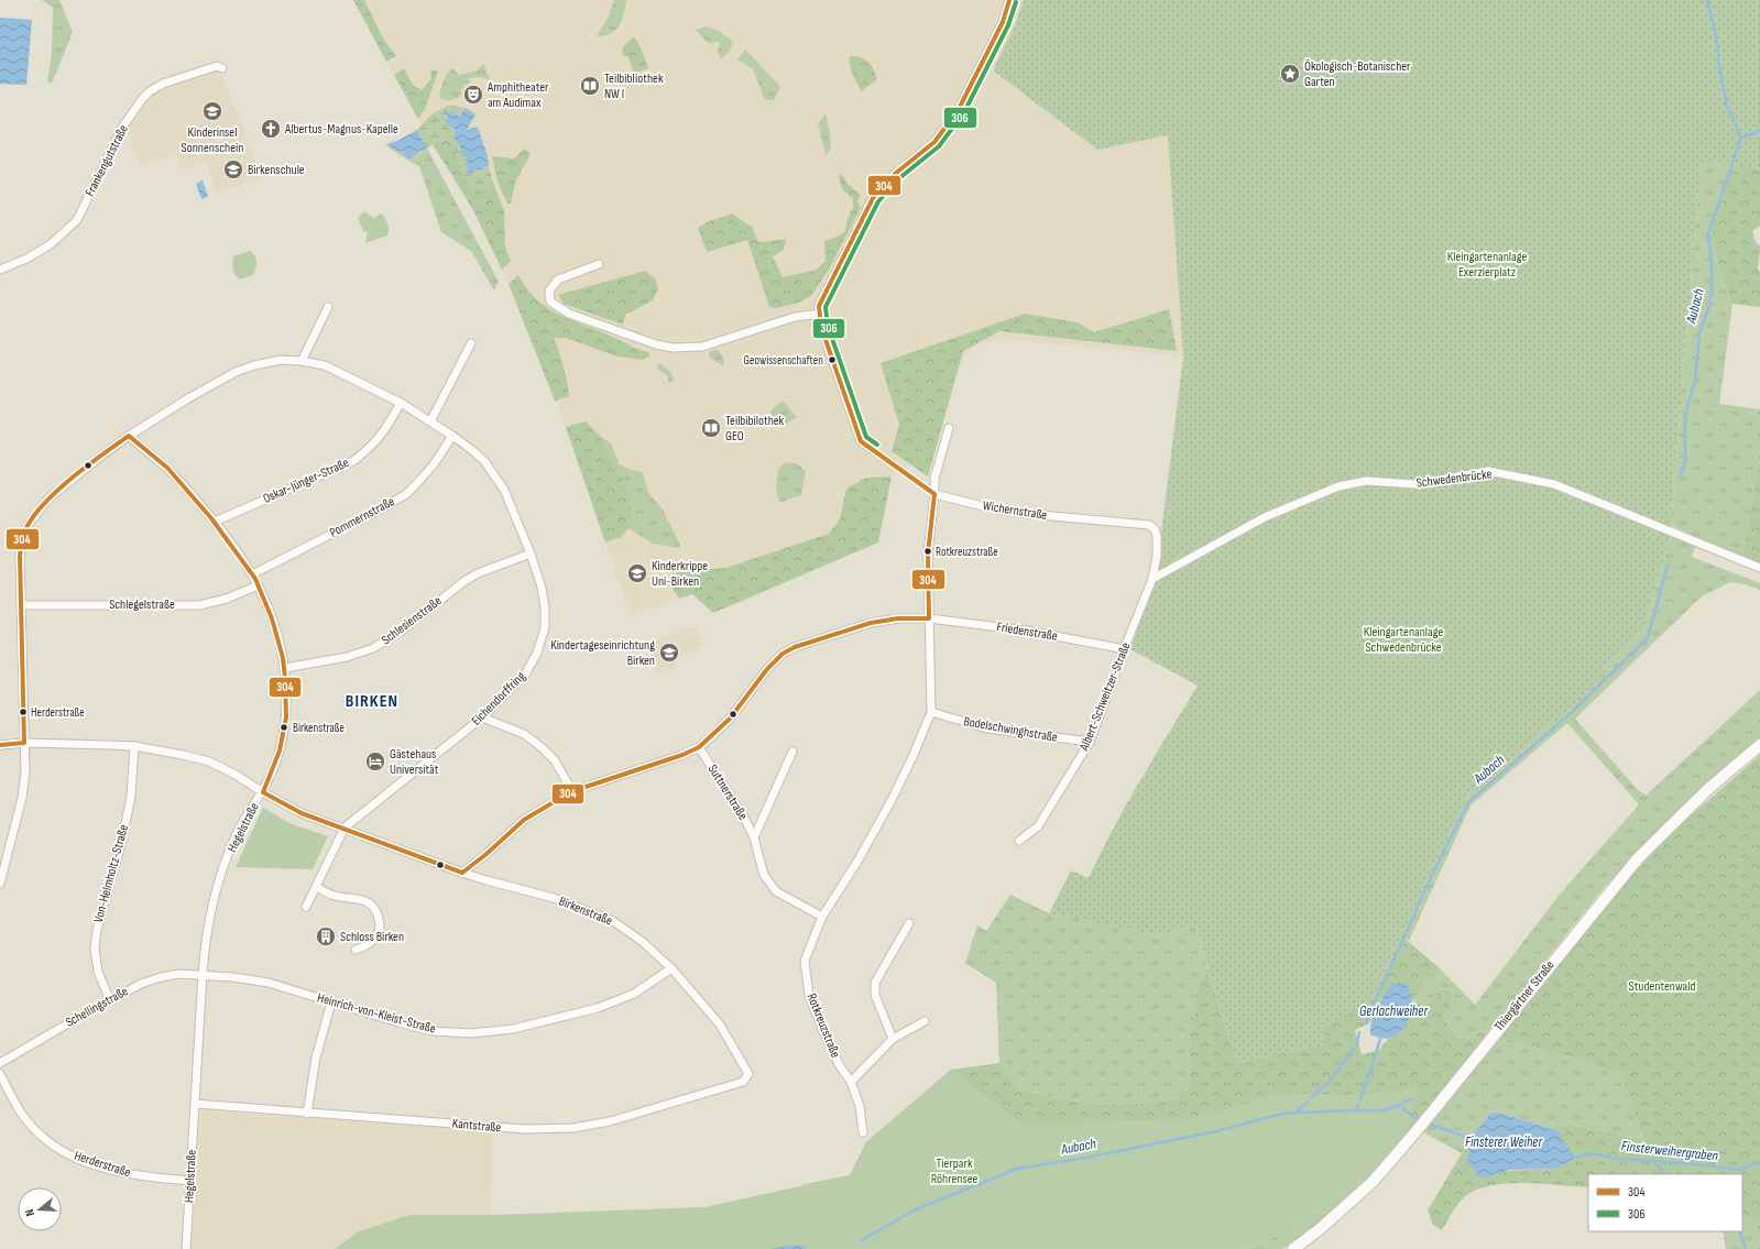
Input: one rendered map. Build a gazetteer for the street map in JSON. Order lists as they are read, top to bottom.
{
  "streets": {
    "main road": ["Thiergärtner Straße"],
    "street": [
      "Frankengutstraße",
      "Schwedenbrücke",
      "Oskar-Jünger-Straße",
      "Wichernstraße",
      "Pommernstraße",
      "Schlegelstraße",
      "Schlesienstraße",
      "Friedenstraße",
      "Albert-Schweitzer-Straße",
      "Eichendorffring",
      "Bodelschwinghstraße",
      "Suttnerstraße",
      "Hegelstraße",
      "Von-Helmholtz-Straße",
      "Birkenstraße",
      "Schellingstraße",
      "Heinrich-von-Kleist-Straße",
      "Rotkreuzstraße",
      "Kantstraße",
      "Herderstraße"
    ]
  },
  "crossings": [
    ["Schwedenbrücke", "Albert-Schweitzer-Straße"],
    ["Oskar-Jünger-Straße", "Eichendorffring"],
    ["Oskar-Jünger-Straße", "Hegelstraße"],
    ["Wichernstraße", "Albert-Schweitzer-Straße"],
    ["Pommernstraße", "Eichendorffring"],
    ["Pommernstraße", "Hegelstraße"],
    ["Schlegelstraße", "Eichendorffring"],
    ["Schlegelstraße", "Hegelstraße"],
    ["Schlesienstraße", "Eichendorffring"],
    ["Schlesienstraße", "Hegelstraße"],
    ["Friedenstraße", "Albert-Schweitzer-Straße"],
    ["Friedenstraße", "Suttnerstraße"],
    ["Friedenstraße", "Birkenstraße"],
    ["Friedenstraße", "Rotkreuzstraße"],
    ["Albert-Schweitzer-Straße", "Bodelschwinghstraße"],
    ["Eichendorffring", "Hegelstraße"],
    ["Eichendorffring", "Birkenstraße"],
    ["Bodelschwinghstraße", "Rotkreuzstraße"],
    ["Suttnerstraße", "Rotkreuzstraße"],
    ["Hegelstraße", "Birkenstraße"],
    ["Hegelstraße", "Schellingstraße"],
    ["Hegelstraße", "Heinrich-von-Kleist-Straße"],
    ["Hegelstraße", "Kantstraße"],
    ["Hegelstraße", "Herderstraße"],
    ["Von-Helmholtz-Straße", "Birkenstraße"],
    ["Von-Helmholtz-Straße", "Schellingstraße"],
    ["Birkenstraße", "Heinrich-von-Kleist-Straße"],
    ["Birkenstraße", "Kantstraße"],
    ["Schellingstraße", "Heinrich-von-Kleist-Straße"]
  ],
  "districts": ["BIRKEN"],
  "water": [
    "Aubach",
    "Gerlachweiher",
    "Finsterer Weiher",
    "Finsterweihergraben"
  ],
  "parks": [
    "Kleingartenanlage Exerzierplatz",
    "Kleingartenanlage Schwedenbrücke",
    "Studentenwald",
    "Tierpark Röhrensee"
  ],
  "places": {
    "place": ["Ökologisch-Botanischer Garten"],
    "library": ["Teilbibliothek NW I", "Teilbibilothek GEO"],
    "theatre": ["Amphitheater am Audimax"],
    "school or university": [
      "Kinderinsel Sonnenschein",
      "Birkenschule",
      "Kinderkrippe Uni-Birken",
      "Kindertageseinrichtung Birken"
    ],
    "church": ["Albertus-Magnus-Kapelle"],
    "other": [
      "Geowissenschaften",
      "Rotkreuzstraße",
      "Herderstraße",
      "Birkenstraße"
    ],
    "hotel": ["Gästehaus Universität"],
    "building": ["Schloss Birken"]
  },
  "lines": ["transit line 304", "transit line 306"],
  "legend": ["304", "306"],
  "north": "left"
}
